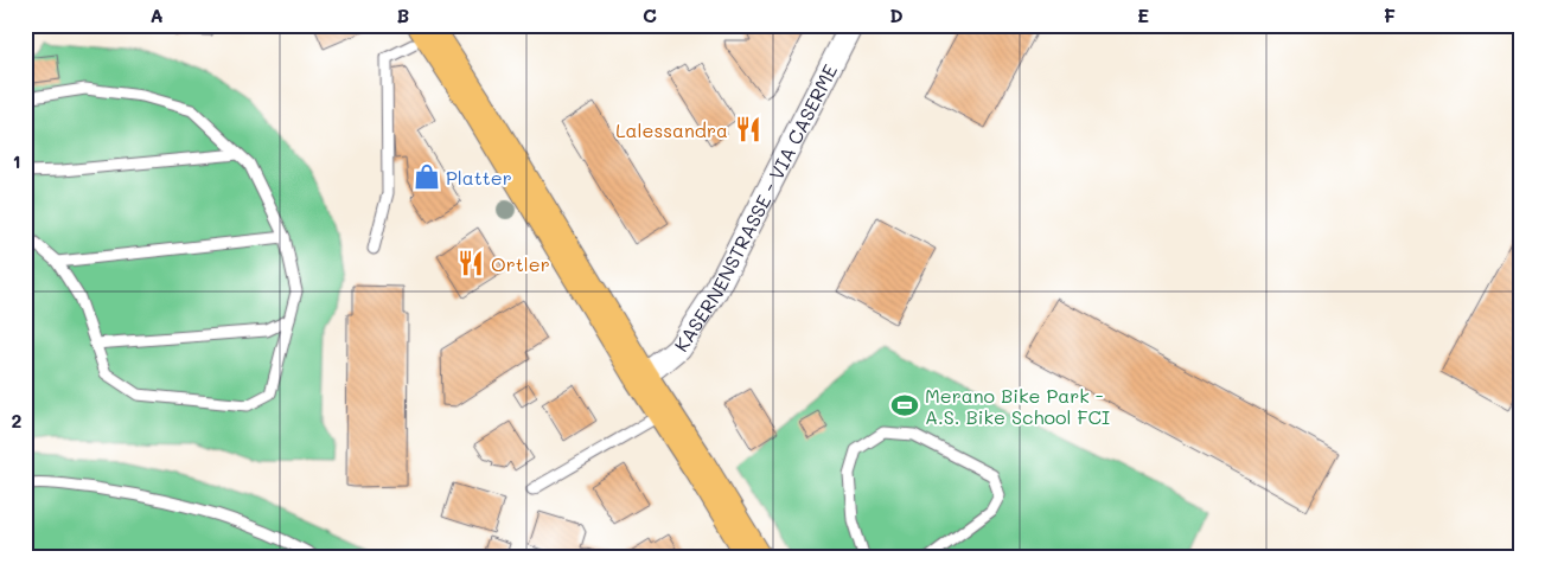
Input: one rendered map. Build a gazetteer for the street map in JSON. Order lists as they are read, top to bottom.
{
  "streets": {
    "street": ["KASERNENSTRASSE - VIA CASERME"]
  },
  "places": {
    "restaurant": ["Lalessandra", "Ortler"],
    "shop": ["Platter"],
    "sports": ["Merano Bike Park - A.S. Bike School FCI"]
  },
  "grid": {
    "columns": [
      "A",
      "B",
      "C",
      "D",
      "E",
      "F"
    ],
    "rows": ["1", "2"]
  }
}
